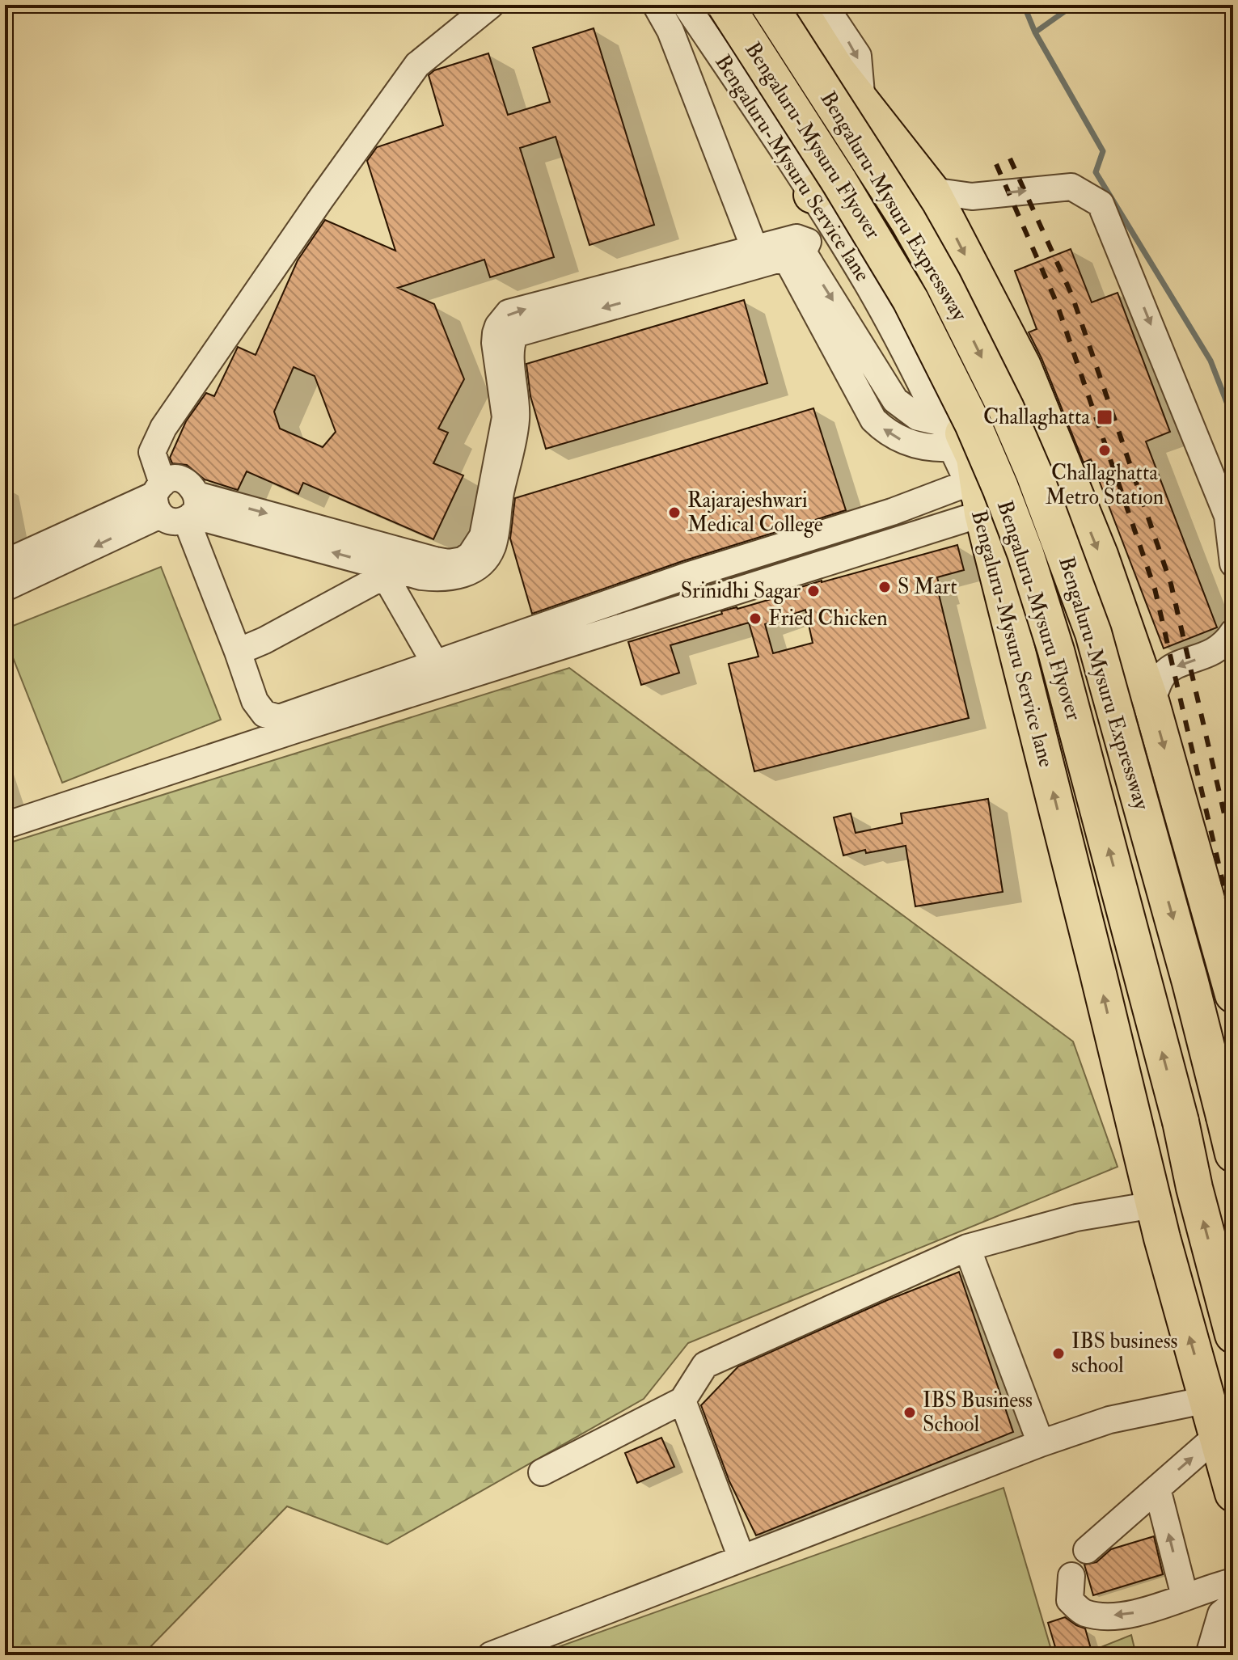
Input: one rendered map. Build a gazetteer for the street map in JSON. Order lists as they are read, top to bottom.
{
  "streets": {
    "highway": ["Bengaluru-Mysuru Flyover", "Bengaluru-Mysuru Service lane", "Bengaluru-Mysuru Expressway"]
  },
  "one_way": ["Bengaluru-Mysuru Service lane"],
  "places": {
    "transit": ["Challaghatta"],
    "other": [
      "Challaghatta Metro Station",
      "Rajarajeshwari Medical College",
      "S Mart",
      "Srinidhi Sagar",
      "Fried Chicken",
      "IBS business school",
      "IBS Business School"
    ]
  }
}
